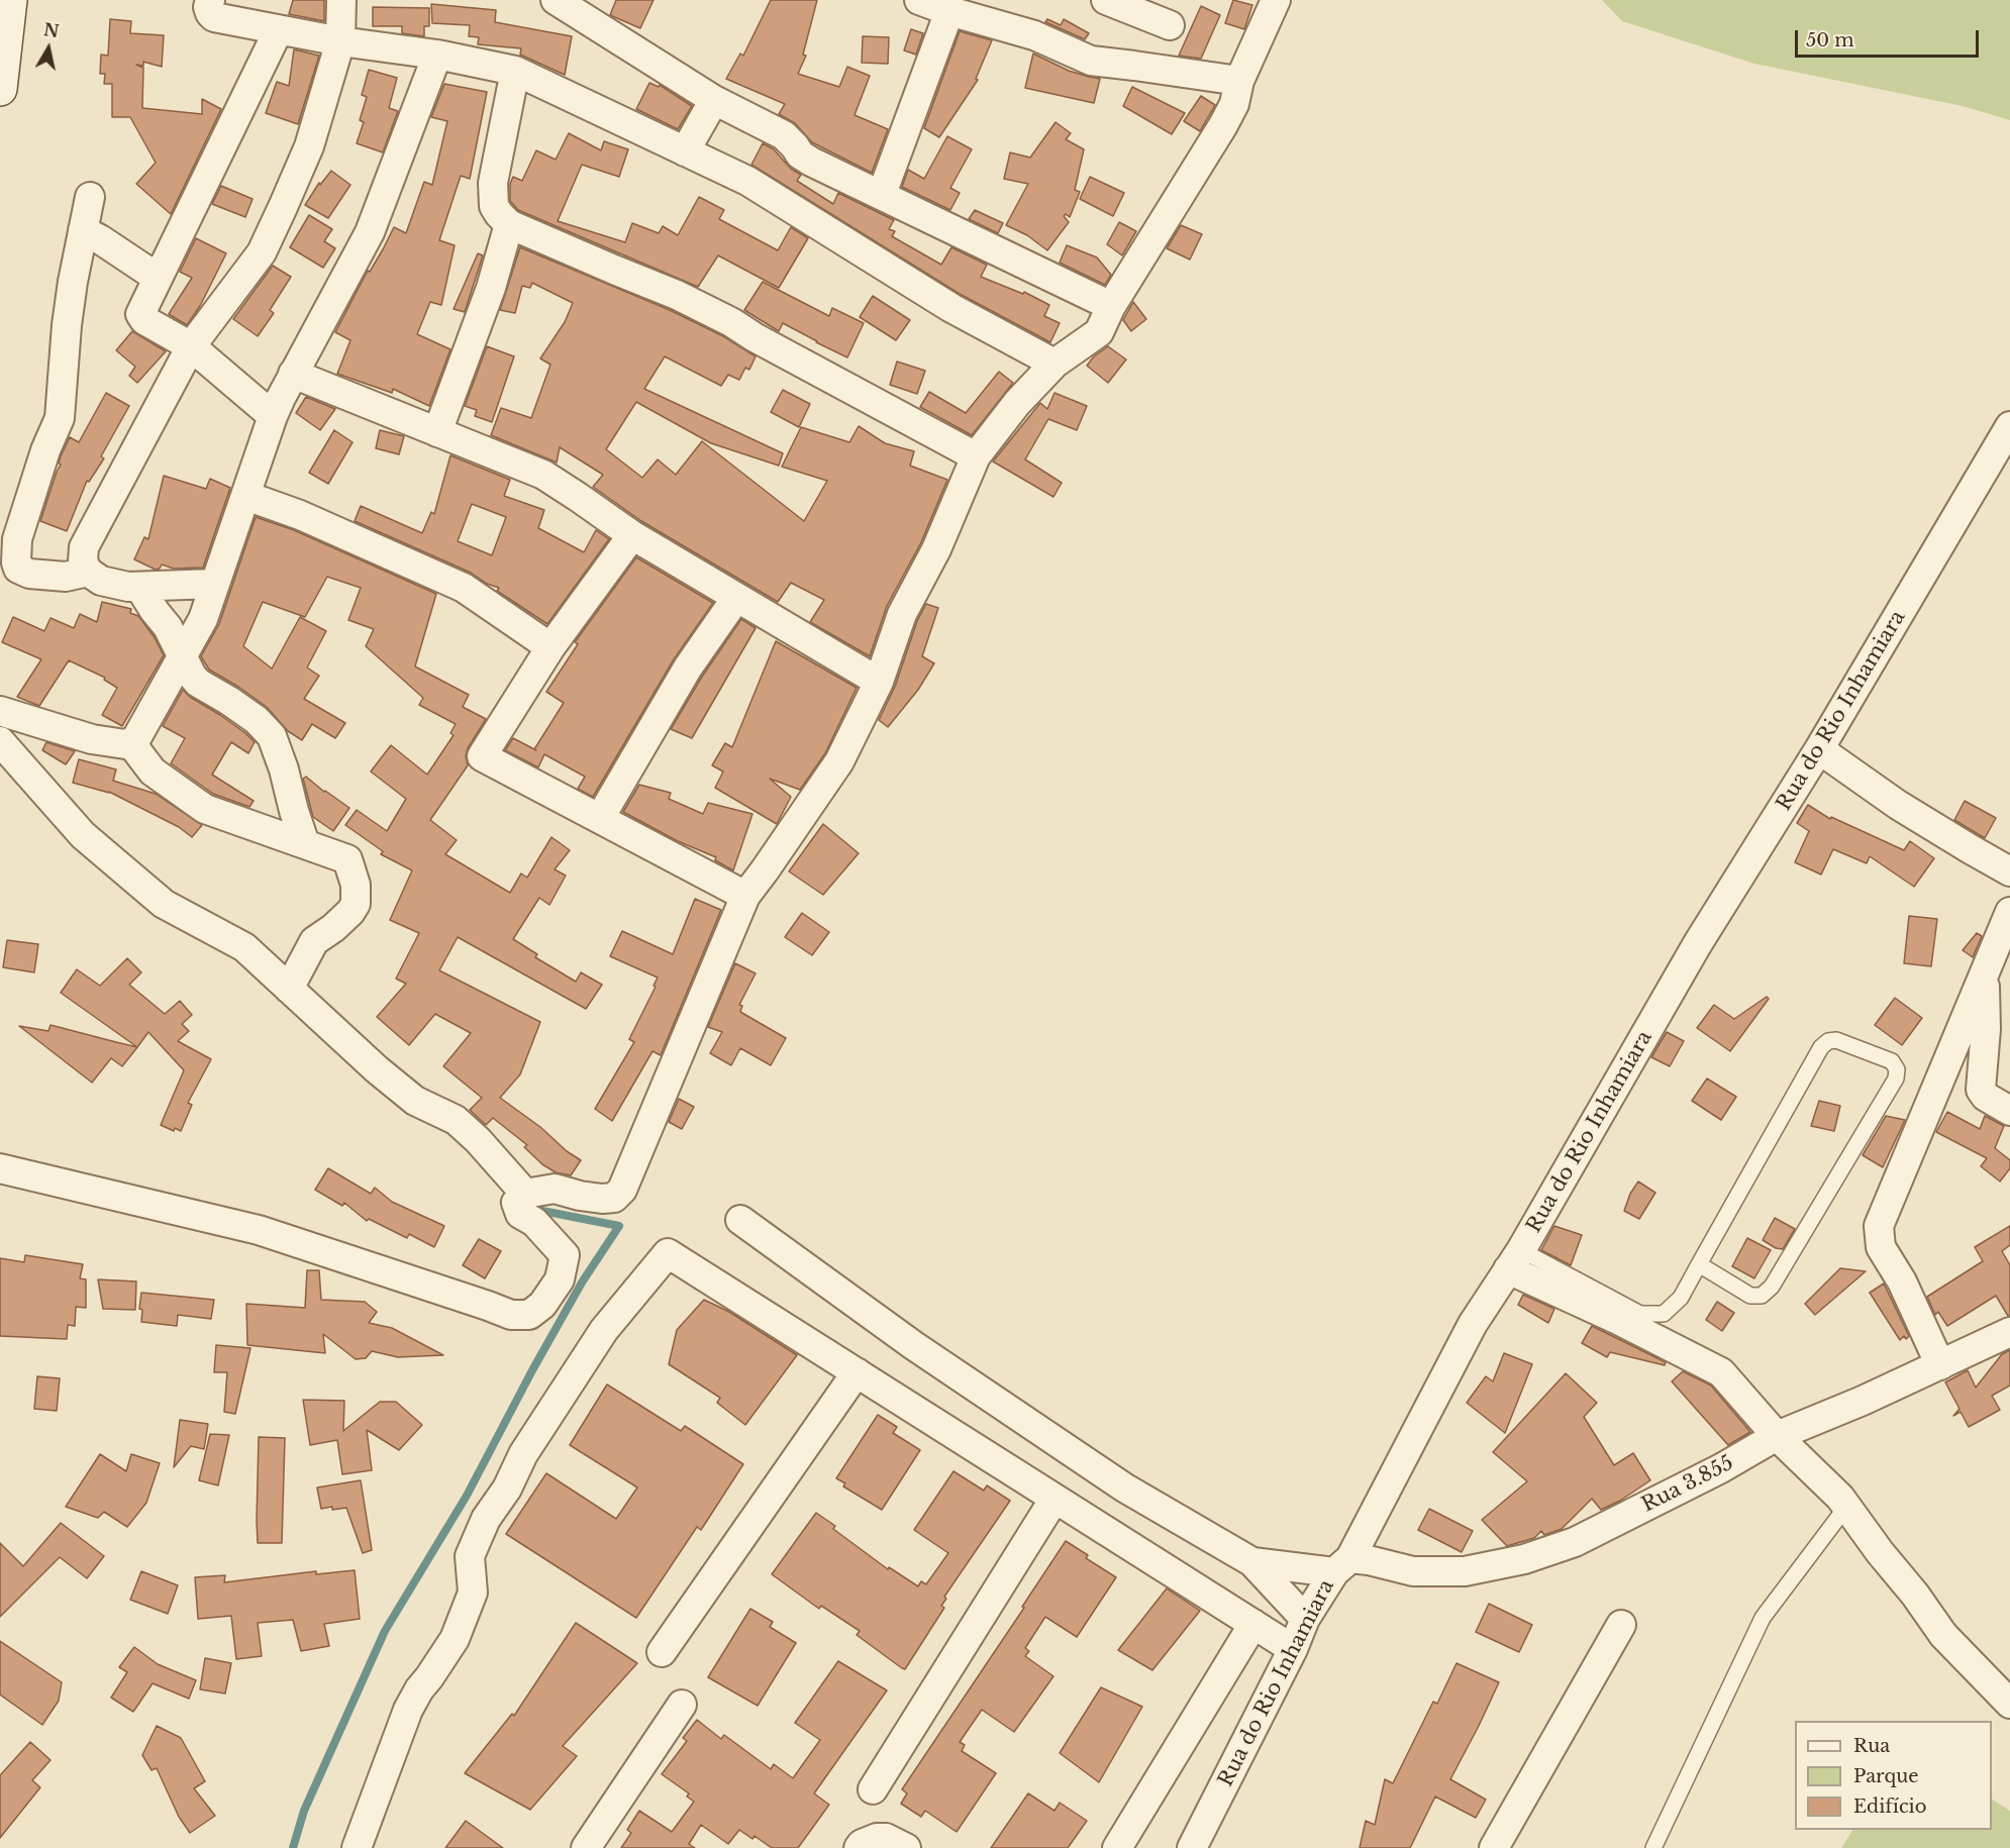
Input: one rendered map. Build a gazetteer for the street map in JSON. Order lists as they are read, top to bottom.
{
  "streets": {
    "street": ["Rua do Rio Inhamiara", "Rua 3.855"]
  },
  "crossings": [
    ["Rua do Rio Inhamiara", "Rua 3.855"]
  ],
  "legend": ["Rua", "Parque", "Edifício"],
  "scale_bar": "50 m",
  "north": "top"
}
